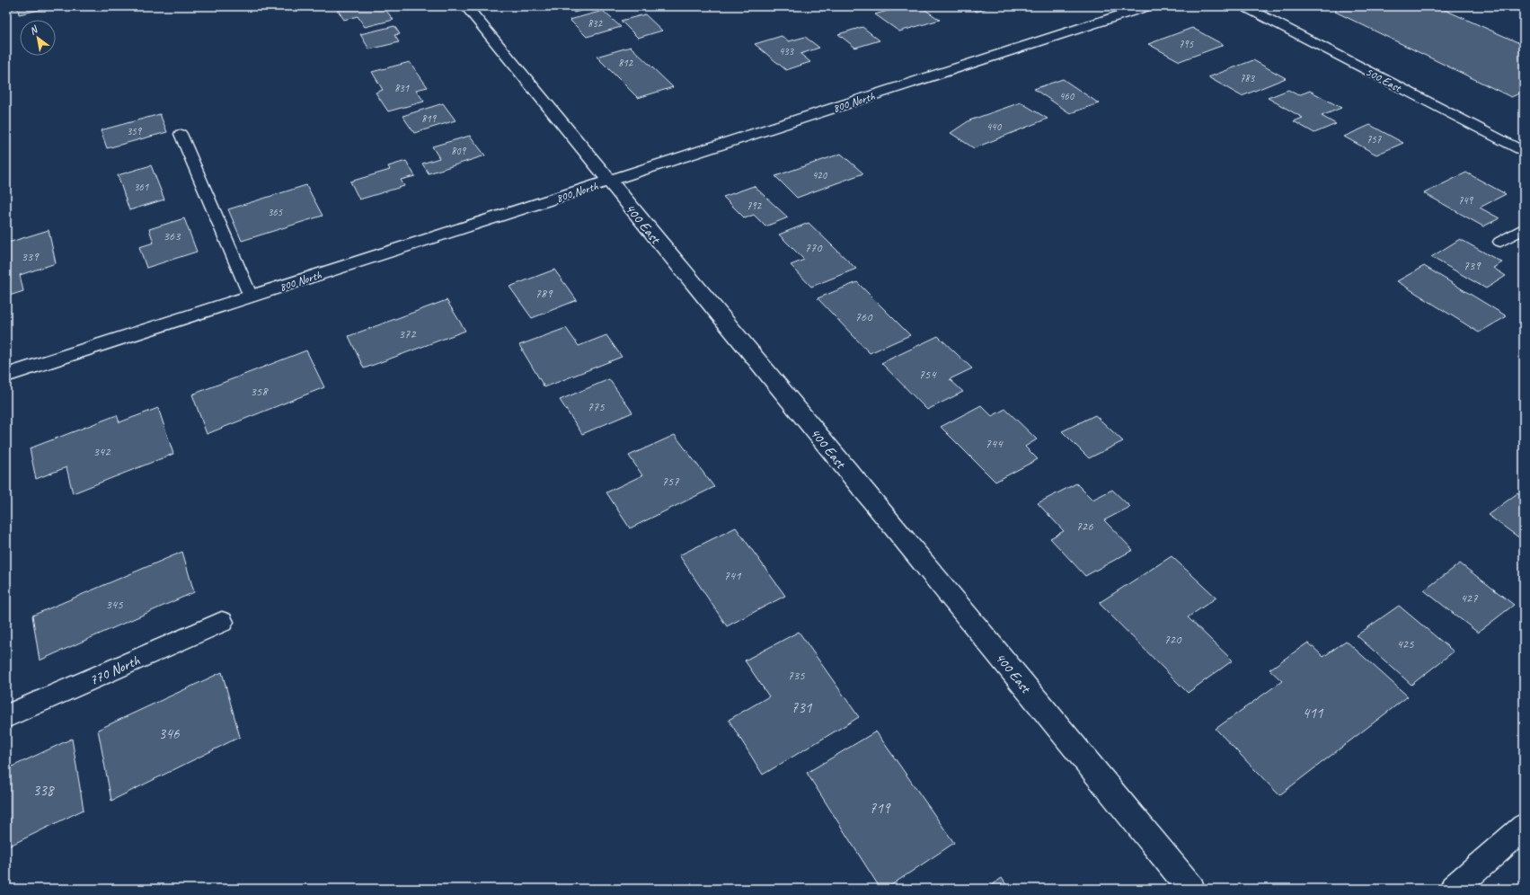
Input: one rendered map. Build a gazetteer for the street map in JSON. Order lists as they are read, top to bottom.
{
  "streets": {
    "street": [
      "500 East",
      "800 North",
      "400 East",
      "770 North"
    ]
  },
  "crossings": [
    ["800 North", "400 East"]
  ],
  "house_numbers": [
    "832",
    "795",
    "433",
    "812",
    "783",
    "831",
    "460",
    "819",
    "440",
    "359",
    "757",
    "809",
    "420",
    "361",
    "749",
    "792",
    "365",
    "363",
    "770",
    "339",
    "739",
    "789",
    "760",
    "372",
    "754",
    "358",
    "775",
    "744",
    "342",
    "757",
    "726",
    "741",
    "427",
    "345",
    "720",
    "425",
    "735",
    "731",
    "411",
    "346",
    "338",
    "719"
  ],
  "north": "top left"
}
